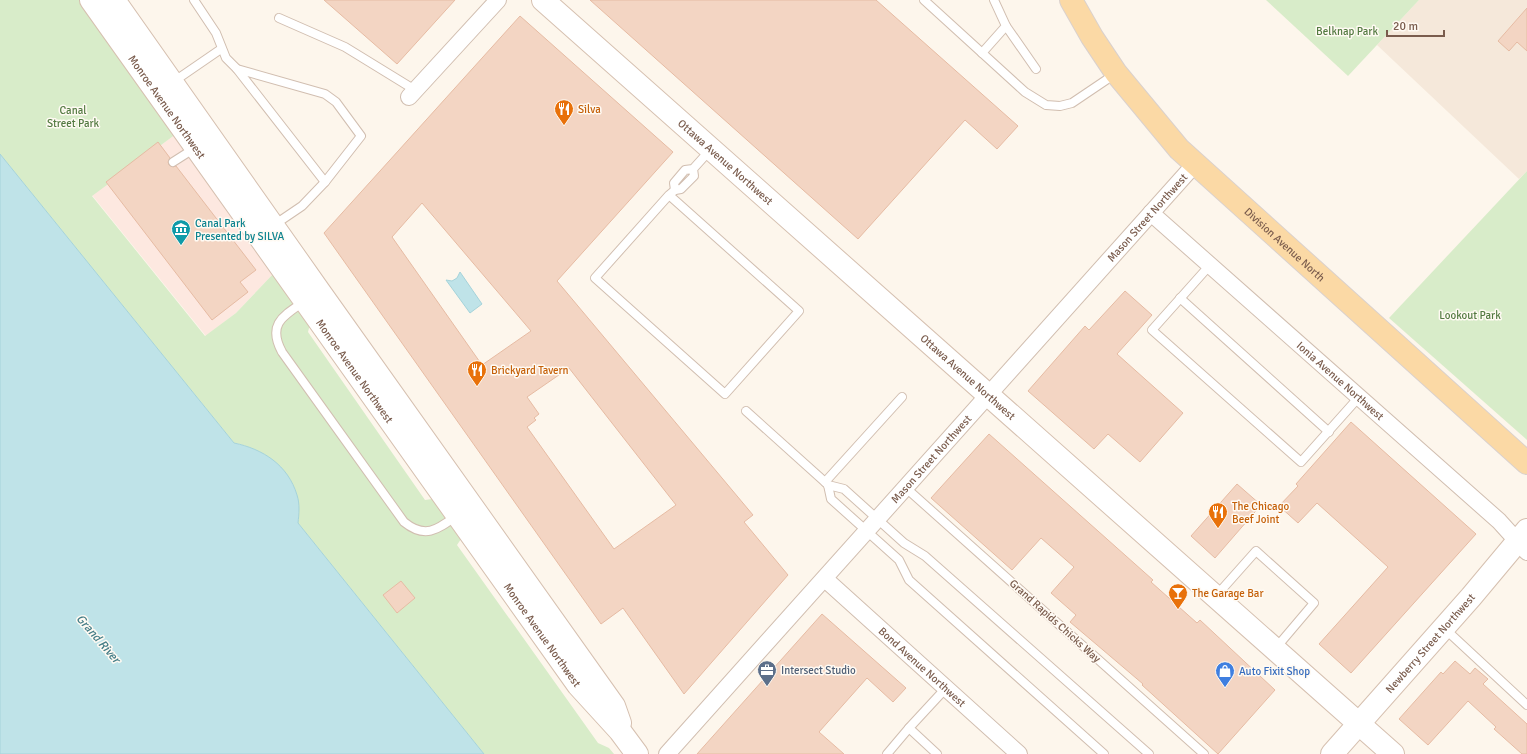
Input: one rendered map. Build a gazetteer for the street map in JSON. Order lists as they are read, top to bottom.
{
  "streets": {
    "main road": [
      "Monroe Avenue Northwest",
      "Ottawa Avenue Northwest",
      "Division Avenue North",
      "Newberry Street Northwest"
    ],
    "street": ["Mason Street Northwest", "Ionia Avenue Northwest", "Bond Avenue Northwest"],
    "lane": ["Grand Rapids Chicks Way"]
  },
  "crossings": [
    ["Ottawa Avenue Northwest", "Mason Street Northwest"],
    ["Ottawa Avenue Northwest", "Newberry Street Northwest"],
    ["Mason Street Northwest", "Division Avenue North"],
    ["Mason Street Northwest", "Ionia Avenue Northwest"],
    ["Mason Street Northwest", "Grand Rapids Chicks Way"],
    ["Mason Street Northwest", "Bond Avenue Northwest"],
    ["Ionia Avenue Northwest", "Newberry Street Northwest"]
  ],
  "water": ["Grand River"],
  "parks": ["Belknap Park", "Canal Street Park", "Lookout Park"],
  "places": {
    "restaurant": ["Silva", "Brickyard Tavern", "The Chicago Beef Joint"],
    "museum": ["Canal Park Presented by SILVA"],
    "bar": ["The Garage Bar"],
    "office": ["Intersect Studio"],
    "shop": ["Auto Fixit Shop"]
  },
  "scale_bar": "20 m"
}
